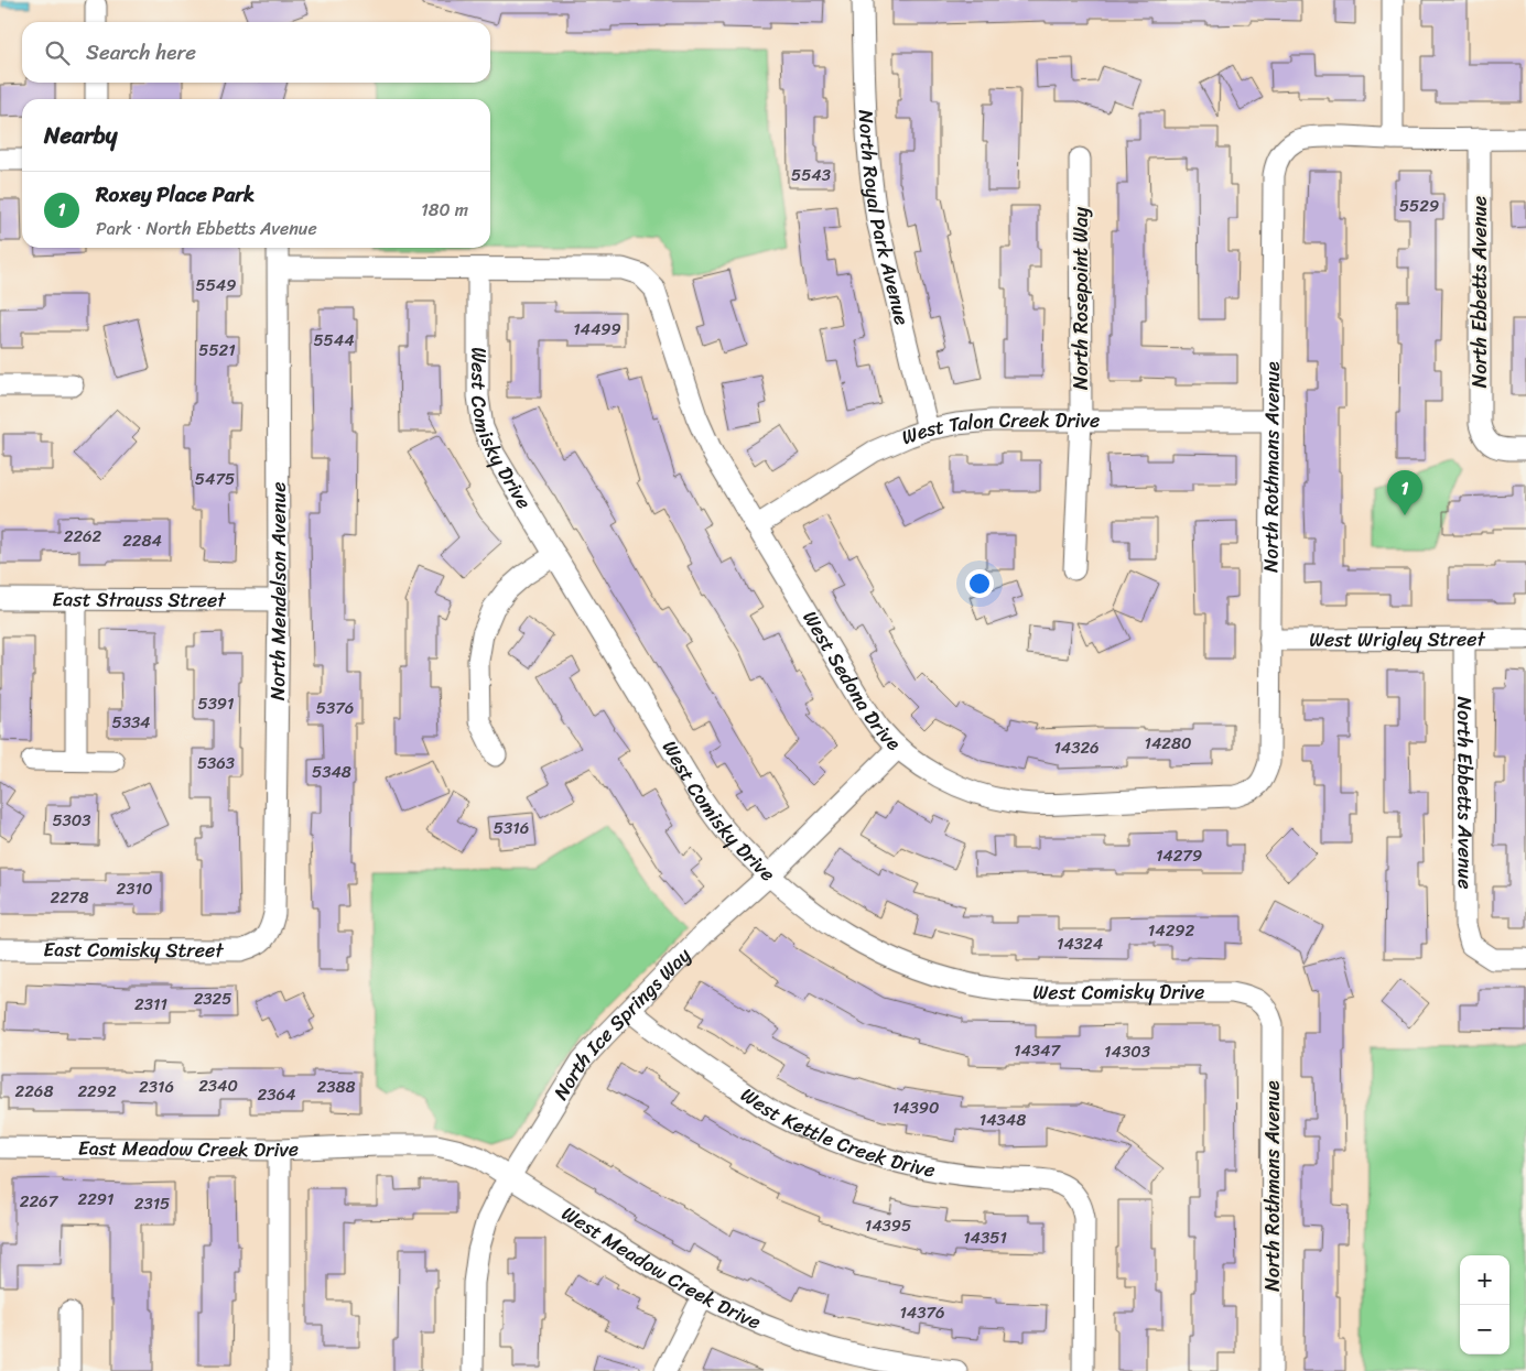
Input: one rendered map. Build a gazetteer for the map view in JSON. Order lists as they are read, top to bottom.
{
  "streets": {
    "street": [
      "North Royal Park Avenue",
      "North Ebbetts Avenue",
      "North Rosepoint Way",
      "West Comisky Drive",
      "West Talon Creek Drive",
      "North Rothmans Avenue",
      "North Mendelson Avenue",
      "East Strauss Street",
      "West Wrigley Street",
      "West Sedona Drive",
      "East Comisky Street",
      "North Ice Springs Way",
      "West Kettle Creek Drive",
      "East Meadow Creek Drive",
      "West Meadow Creek Drive"
    ]
  },
  "crossings": [
    ["North Royal Park Avenue", "West Talon Creek Drive"],
    ["North Ebbetts Avenue", "West Wrigley Street"],
    ["North Rosepoint Way", "West Talon Creek Drive"],
    ["West Comisky Drive", "North Rothmans Avenue"],
    ["West Comisky Drive", "West Sedona Drive"],
    ["West Comisky Drive", "North Ice Springs Way"],
    ["West Talon Creek Drive", "North Rothmans Avenue"],
    ["West Talon Creek Drive", "West Sedona Drive"],
    ["North Rothmans Avenue", "West Wrigley Street"],
    ["North Rothmans Avenue", "West Sedona Drive"],
    ["North Mendelson Avenue", "East Strauss Street"],
    ["North Mendelson Avenue", "East Comisky Street"],
    ["West Sedona Drive", "North Ice Springs Way"],
    ["North Ice Springs Way", "West Kettle Creek Drive"],
    ["North Ice Springs Way", "West Meadow Creek Drive"],
    ["East Meadow Creek Drive", "West Meadow Creek Drive"]
  ],
  "house_numbers": [
    "5543",
    "5529",
    "5549",
    "14499",
    "5544",
    "5521",
    "5475",
    "2262",
    "2284",
    "5391",
    "5376",
    "5334",
    "14280",
    "14326",
    "5363",
    "5348",
    "5303",
    "5316",
    "14279",
    "2310",
    "2278",
    "14292",
    "14324",
    "2325",
    "2311",
    "14347",
    "14303",
    "2340",
    "2316",
    "2388",
    "2268",
    "2292",
    "2364",
    "14390",
    "14348",
    "2291",
    "2267",
    "2315",
    "14395",
    "14351",
    "14376"
  ],
  "page": {
    "search": "Search here",
    "heading": "Nearby",
    "list": [
      {
        "mark": "1",
        "name": "Roxey Place Park",
        "note": "Park · North Ebbetts Avenue",
        "value": "180 m"
      }
    ],
    "pins": "1",
    "map_buttons": ["+", "−"]
  }
}
